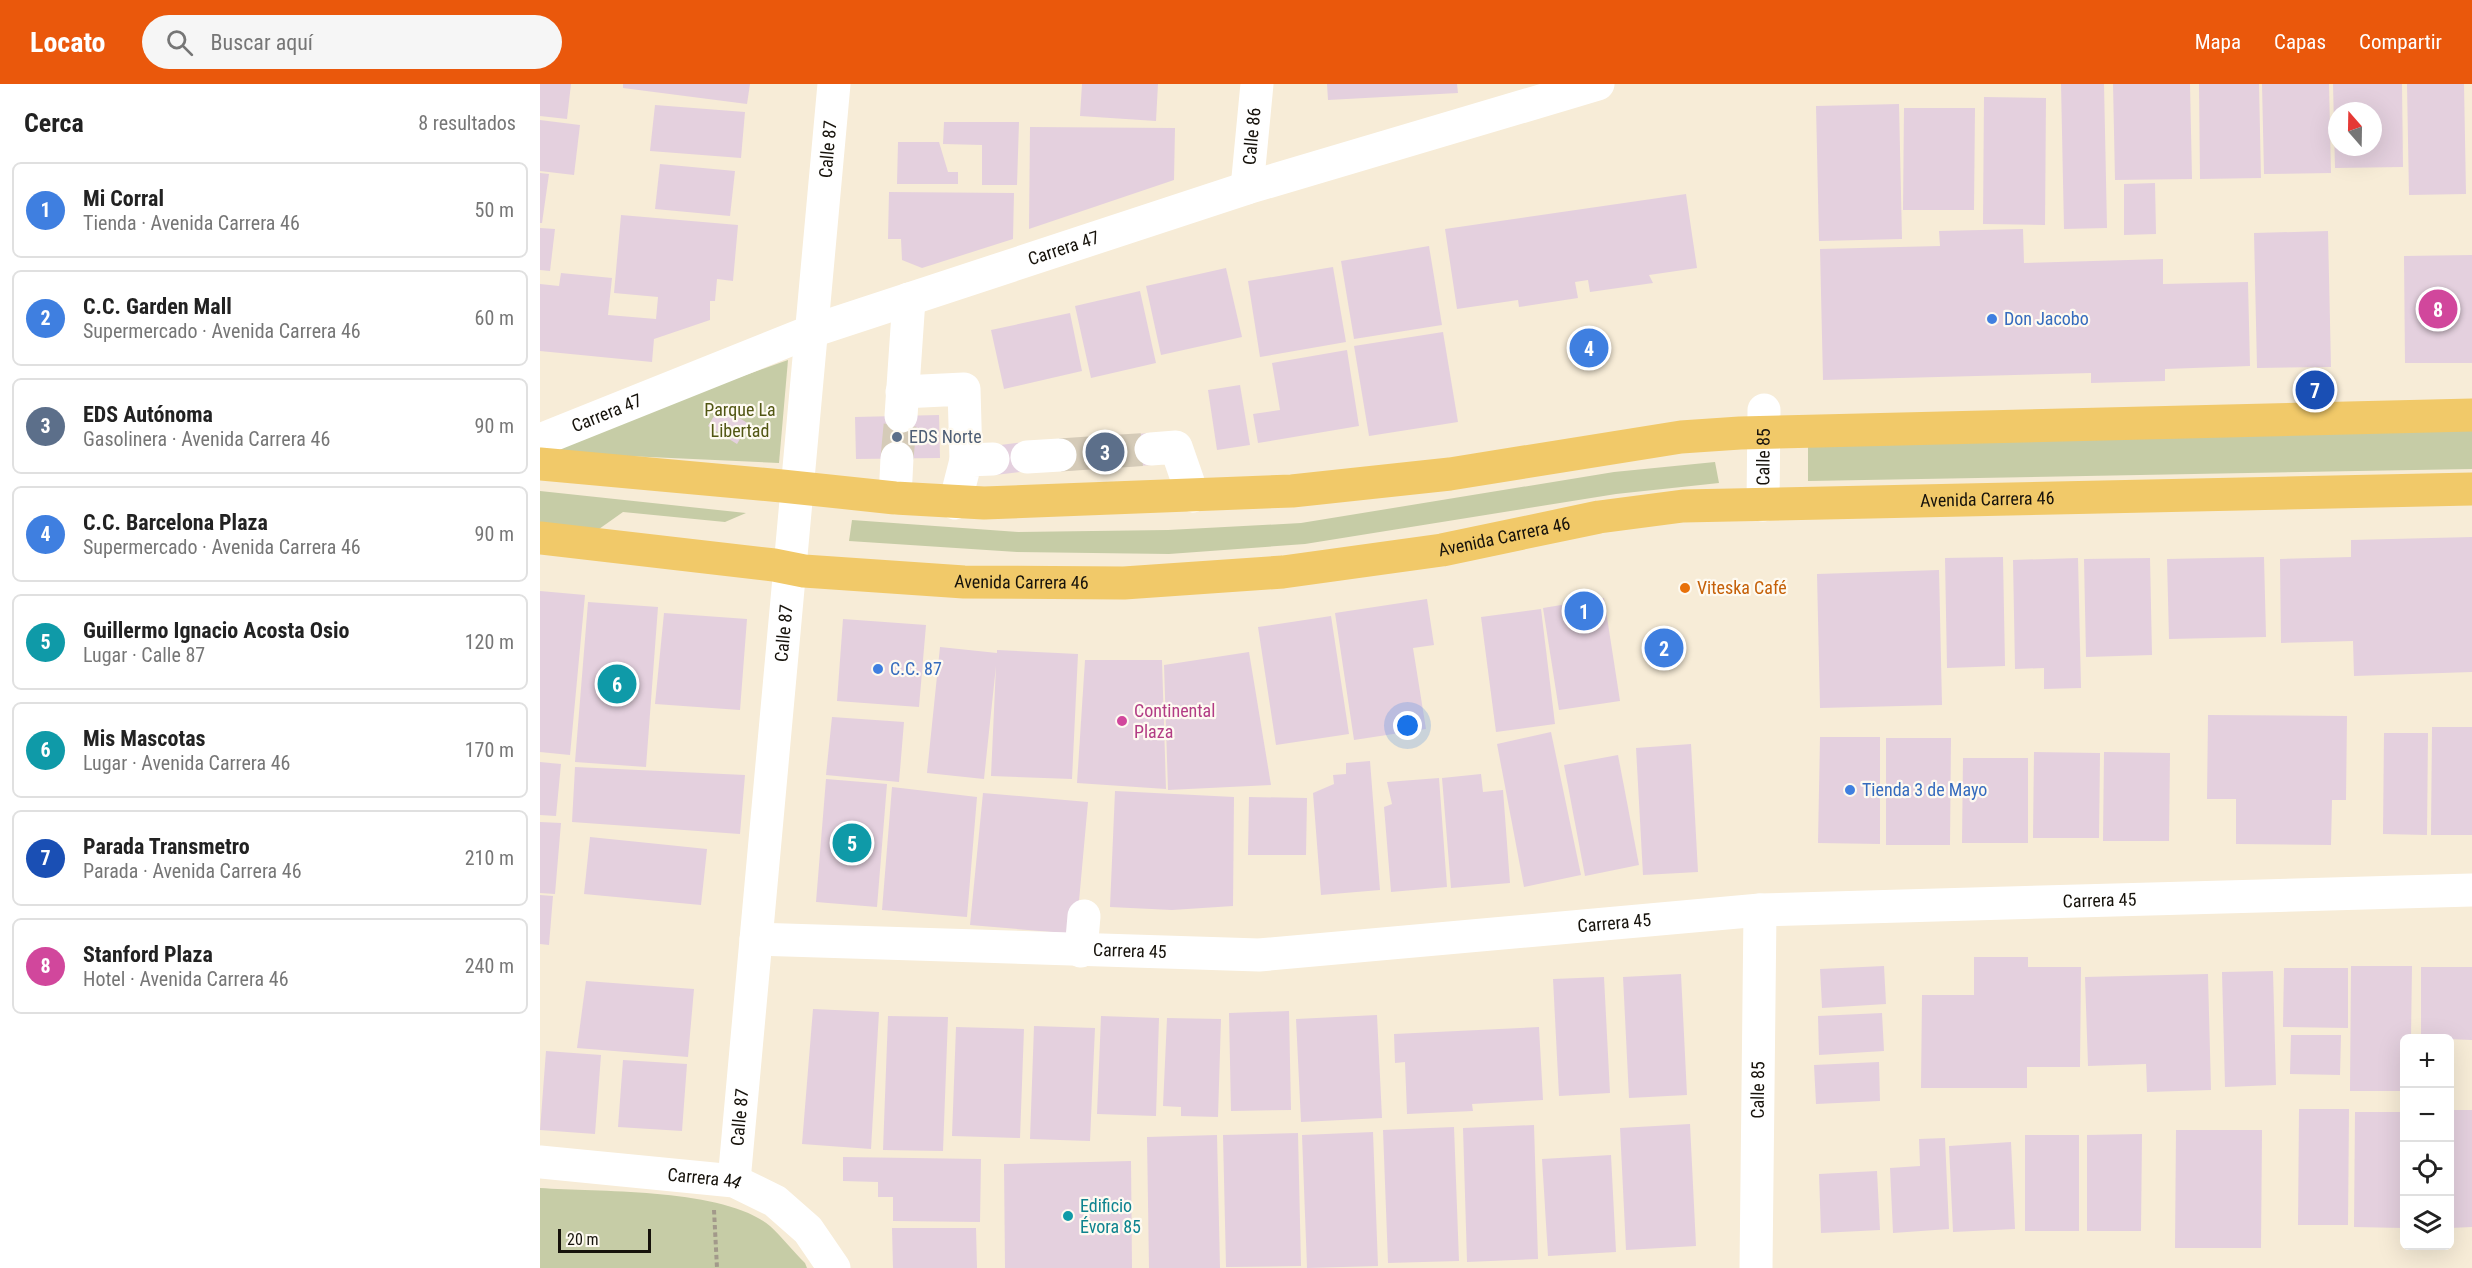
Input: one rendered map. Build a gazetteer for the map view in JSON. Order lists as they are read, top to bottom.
{
  "streets": {
    "main road": ["Avenida Carrera 46"],
    "street": [
      "Calle 86",
      "Calle 87",
      "Carrera 47",
      "Calle 85",
      "Carrera 45",
      "Carrera 44"
    ]
  },
  "crossings": [
    ["Calle 86", "Carrera 47"],
    ["Calle 87", "Carrera 47"],
    ["Calle 87", "Avenida Carrera 46"],
    ["Calle 87", "Carrera 45"],
    ["Calle 87", "Carrera 44"],
    ["Calle 85", "Avenida Carrera 46"],
    ["Calle 85", "Carrera 45"]
  ],
  "parks": ["Parque La Libertad"],
  "places": [
    "Don Jacobo",
    "EDS Norte",
    "Viteska Café",
    "C.C. 87",
    "Continental Plaza",
    "Tienda 3 de Mayo",
    "Edificio Évora 85"
  ],
  "scale_bar": "20 m",
  "north": "top",
  "page": {
    "header": "Locato",
    "search": "Buscar aquí",
    "nav": ["Mapa", "Capas", "Compartir"],
    "heading": ["Cerca", "8 resultados"],
    "list": [
      {
        "mark": "1",
        "name": "Mi Corral",
        "note": "Tienda · Avenida Carrera 46",
        "value": "50 m"
      },
      {
        "mark": "2",
        "name": "C.C. Garden Mall",
        "note": "Supermercado · Avenida Carrera 46",
        "value": "60 m"
      },
      {
        "mark": "3",
        "name": "EDS Autónoma",
        "note": "Gasolinera · Avenida Carrera 46",
        "value": "90 m"
      },
      {
        "mark": "4",
        "name": "C.C. Barcelona Plaza",
        "note": "Supermercado · Avenida Carrera 46",
        "value": "90 m"
      },
      {
        "mark": "5",
        "name": "Guillermo Ignacio Acosta Osio",
        "note": "Lugar · Calle 87",
        "value": "120 m"
      },
      {
        "mark": "6",
        "name": "Mis Mascotas",
        "note": "Lugar · Avenida Carrera 46",
        "value": "170 m"
      },
      {
        "mark": "7",
        "name": "Parada Transmetro",
        "note": "Parada · Avenida Carrera 46",
        "value": "210 m"
      },
      {
        "mark": "8",
        "name": "Stanford Plaza",
        "note": "Hotel · Avenida Carrera 46",
        "value": "240 m"
      }
    ],
    "pins": [
      "8",
      "4",
      "7",
      "3",
      "1",
      "2",
      "6",
      "5"
    ],
    "map_buttons": ["+", "−"],
    "scale": "20 m"
  }
}
